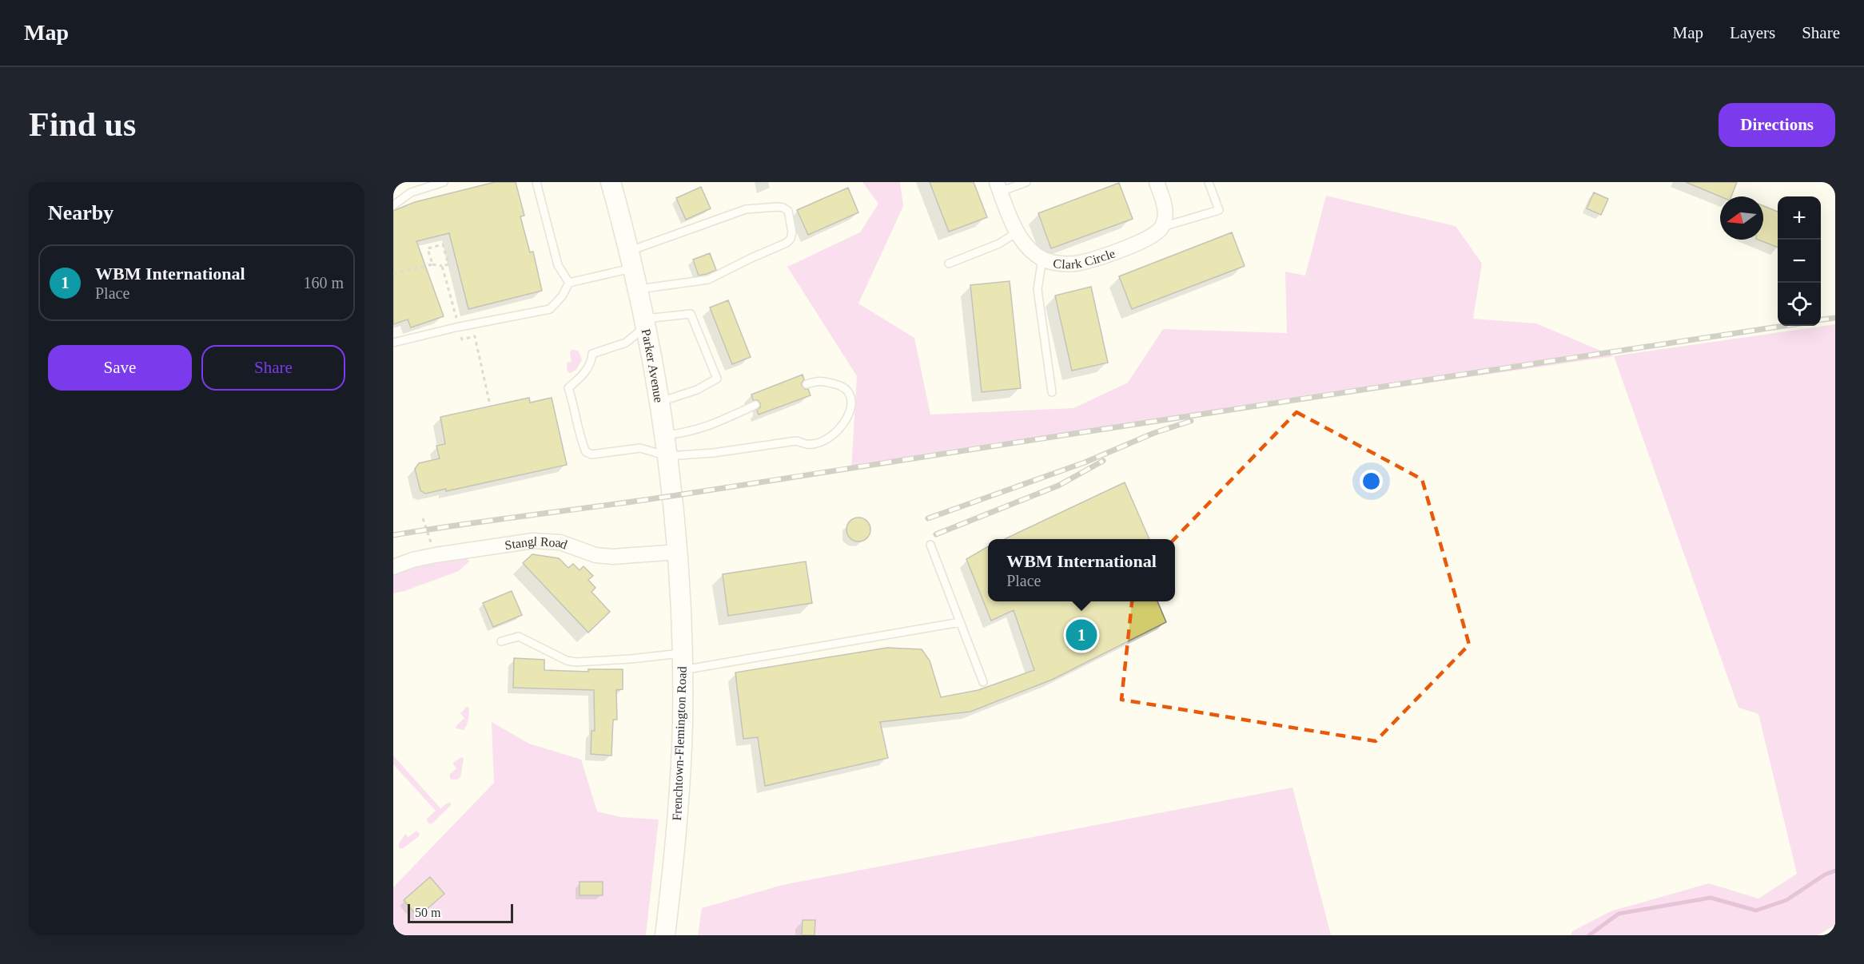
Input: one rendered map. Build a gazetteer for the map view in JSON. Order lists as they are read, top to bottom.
{
  "streets": {
    "main road": ["Parker Avenue", "Frenchtown-Flemington Road"],
    "street": ["Clark Circle", "Stangl Road"]
  },
  "crossings": [
    ["Parker Avenue", "Stangl Road"],
    ["Parker Avenue", "Frenchtown-Flemington Road"],
    ["Stangl Road", "Frenchtown-Flemington Road"]
  ],
  "scale_bar": "50 m",
  "north": "left",
  "page": {
    "header": "Map",
    "nav": ["Map", "Layers", "Share"],
    "buttons": [
      "Directions",
      ["Save", "Share"]
    ],
    "title": "Find us",
    "heading": "Nearby",
    "map_buttons": ["+", "−"],
    "list": [
      {
        "mark": "1",
        "name": "WBM International",
        "note": "Place",
        "value": "160 m"
      }
    ],
    "popup": ["WBM International", "Place"],
    "pins": "1",
    "scale": "50 m"
  }
}
